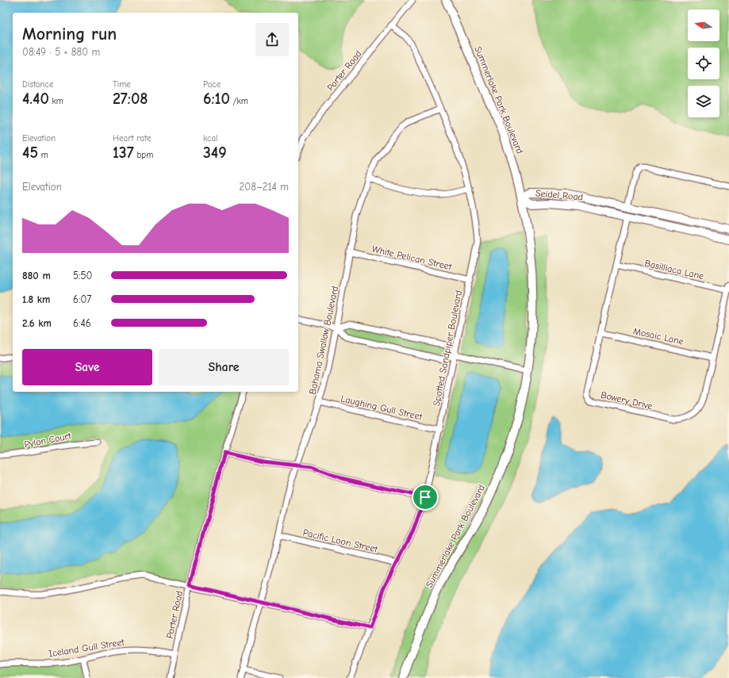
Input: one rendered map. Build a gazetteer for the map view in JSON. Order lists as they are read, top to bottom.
{
  "streets": {
    "main road": ["Summerlake Park Boulevard", "Seidel Road"],
    "street": [
      "Porter Road",
      "White Pelican Street",
      "Basilliaca Lane",
      "Mosaic Lane",
      "Bahama Swallow Boulevard",
      "Spotted Sandpiper Boulevard",
      "Bowery Drive",
      "Laughing Gull Street",
      "Pylon Court",
      "Pacific Loon Street",
      "Iceland Gull Street"
    ]
  },
  "crossings": [
    ["Porter Road", "Spotted Sandpiper Boulevard"],
    ["Porter Road", "Iceland Gull Street"],
    ["Summerlake Park Boulevard", "Seidel Road"],
    ["Seidel Road", "Bowery Drive"],
    ["White Pelican Street", "Bahama Swallow Boulevard"],
    ["White Pelican Street", "Spotted Sandpiper Boulevard"],
    ["Basilliaca Lane", "Bowery Drive"],
    ["Mosaic Lane", "Bowery Drive"],
    ["Bahama Swallow Boulevard", "Spotted Sandpiper Boulevard"],
    ["Bahama Swallow Boulevard", "Laughing Gull Street"],
    ["Bahama Swallow Boulevard", "Pacific Loon Street"],
    ["Spotted Sandpiper Boulevard", "Laughing Gull Street"],
    ["Spotted Sandpiper Boulevard", "Pacific Loon Street"]
  ],
  "north": "left",
  "page": {
    "heading": ["Morning run", "08:49 · 5 × 880 m"],
    "stats": [
      ["Distance", "4.40 km"],
      ["Time", "27:08"],
      ["Pace", "6:10 /km"],
      ["Elevation", "45 m"],
      ["Heart rate", "137 bpm"],
      ["kcal", "349"]
    ],
    "chart": ["Elevation", "208–214 m"],
    "list": [
      {
        "name": "880 m",
        "note": "5:50"
      },
      {
        "name": "1.8 km",
        "note": "6:07"
      },
      {
        "name": "2.6 km",
        "note": "6:46"
      }
    ],
    "buttons": ["Save", "Share"]
  }
}
